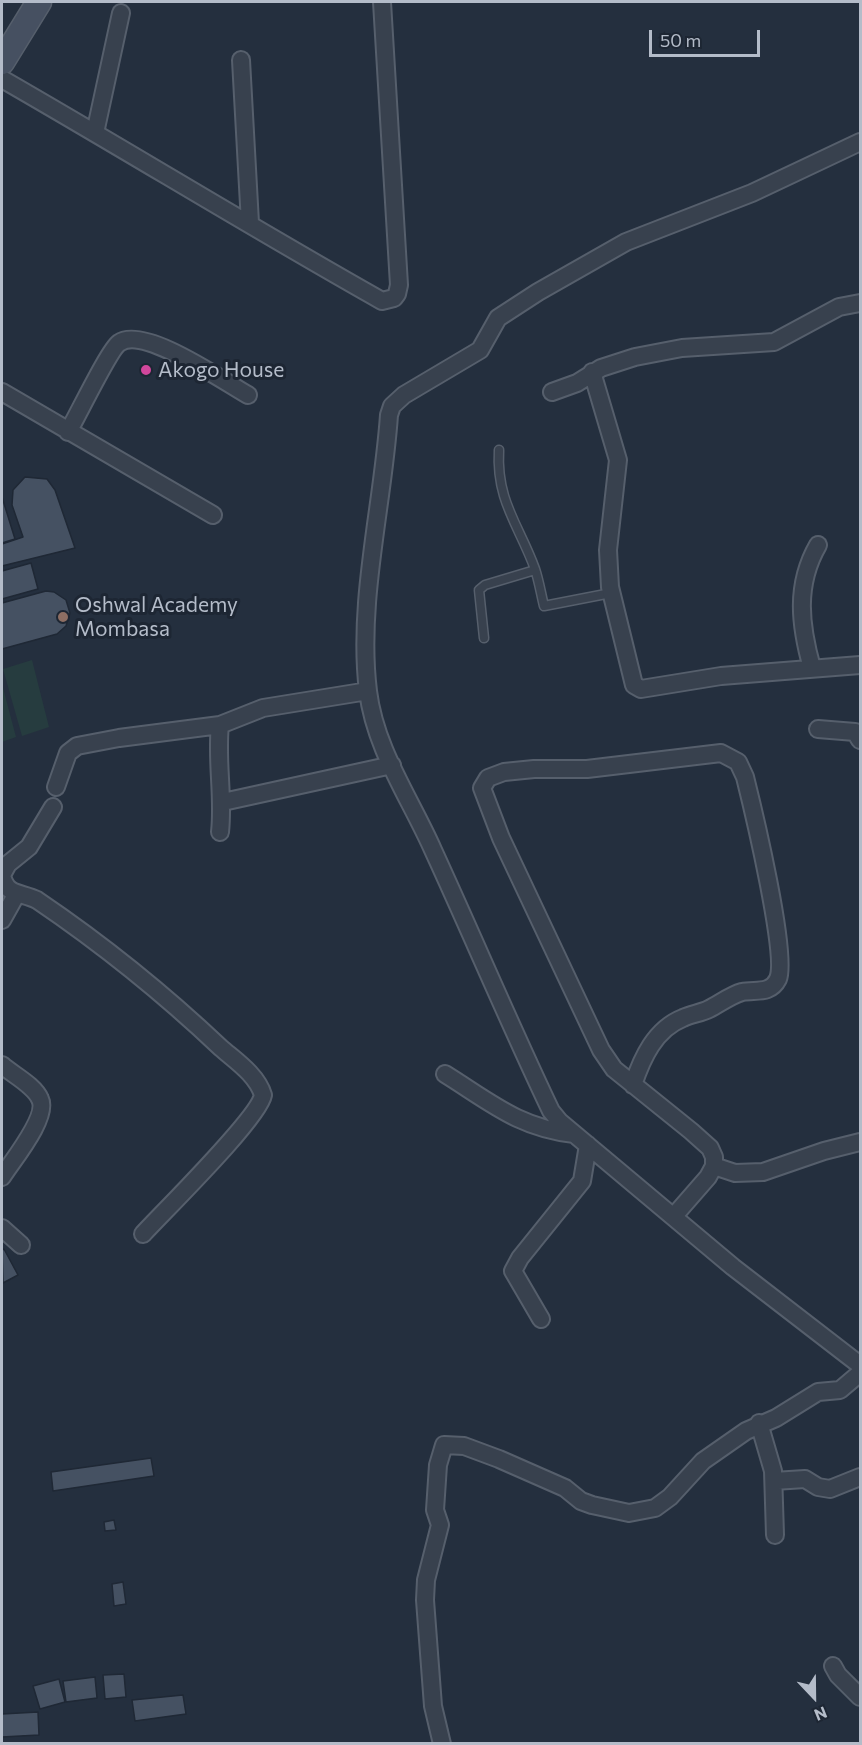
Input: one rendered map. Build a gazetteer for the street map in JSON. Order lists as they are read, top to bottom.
{
  "places": ["Akogo House", "Oshwal Academy Mombasa"],
  "scale_bar": "50 m",
  "north": "bottom"
}
